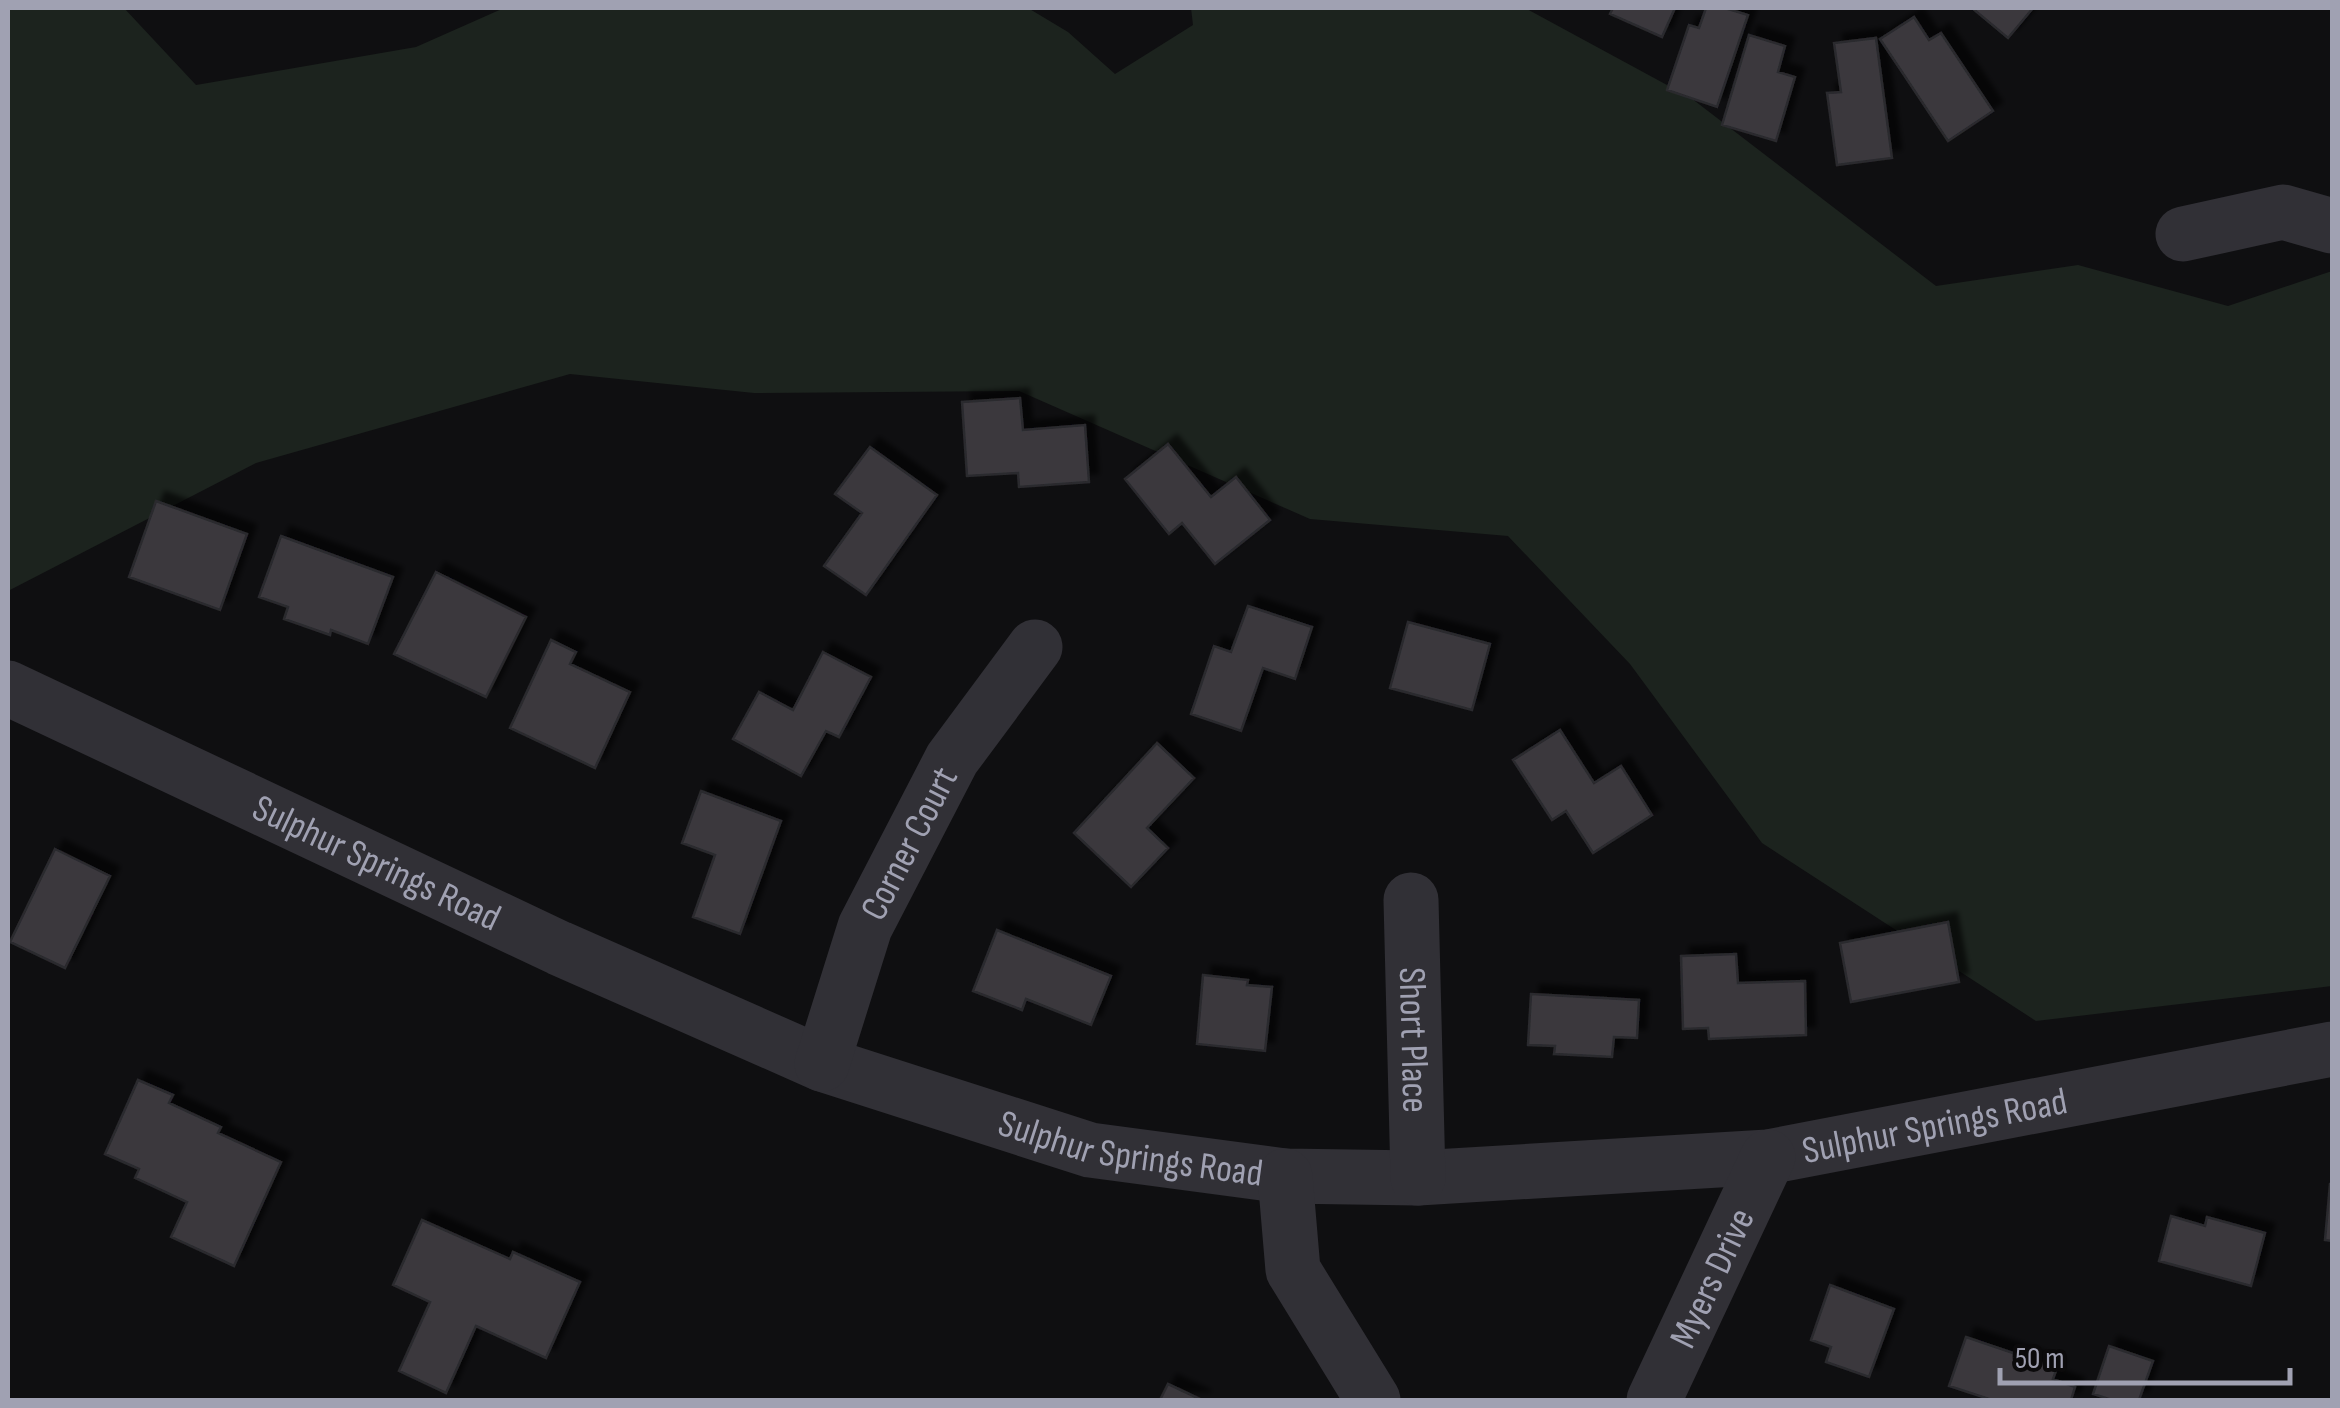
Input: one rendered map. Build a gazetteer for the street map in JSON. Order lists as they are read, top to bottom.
{
  "streets": {
    "street": [
      "Corner Court",
      "Sulphur Springs Road",
      "Short Place",
      "Myers Drive"
    ]
  },
  "crossings": [
    ["Corner Court", "Sulphur Springs Road"],
    ["Sulphur Springs Road", "Short Place"],
    ["Sulphur Springs Road", "Myers Drive"]
  ],
  "scale_bar": "50 m"
}
